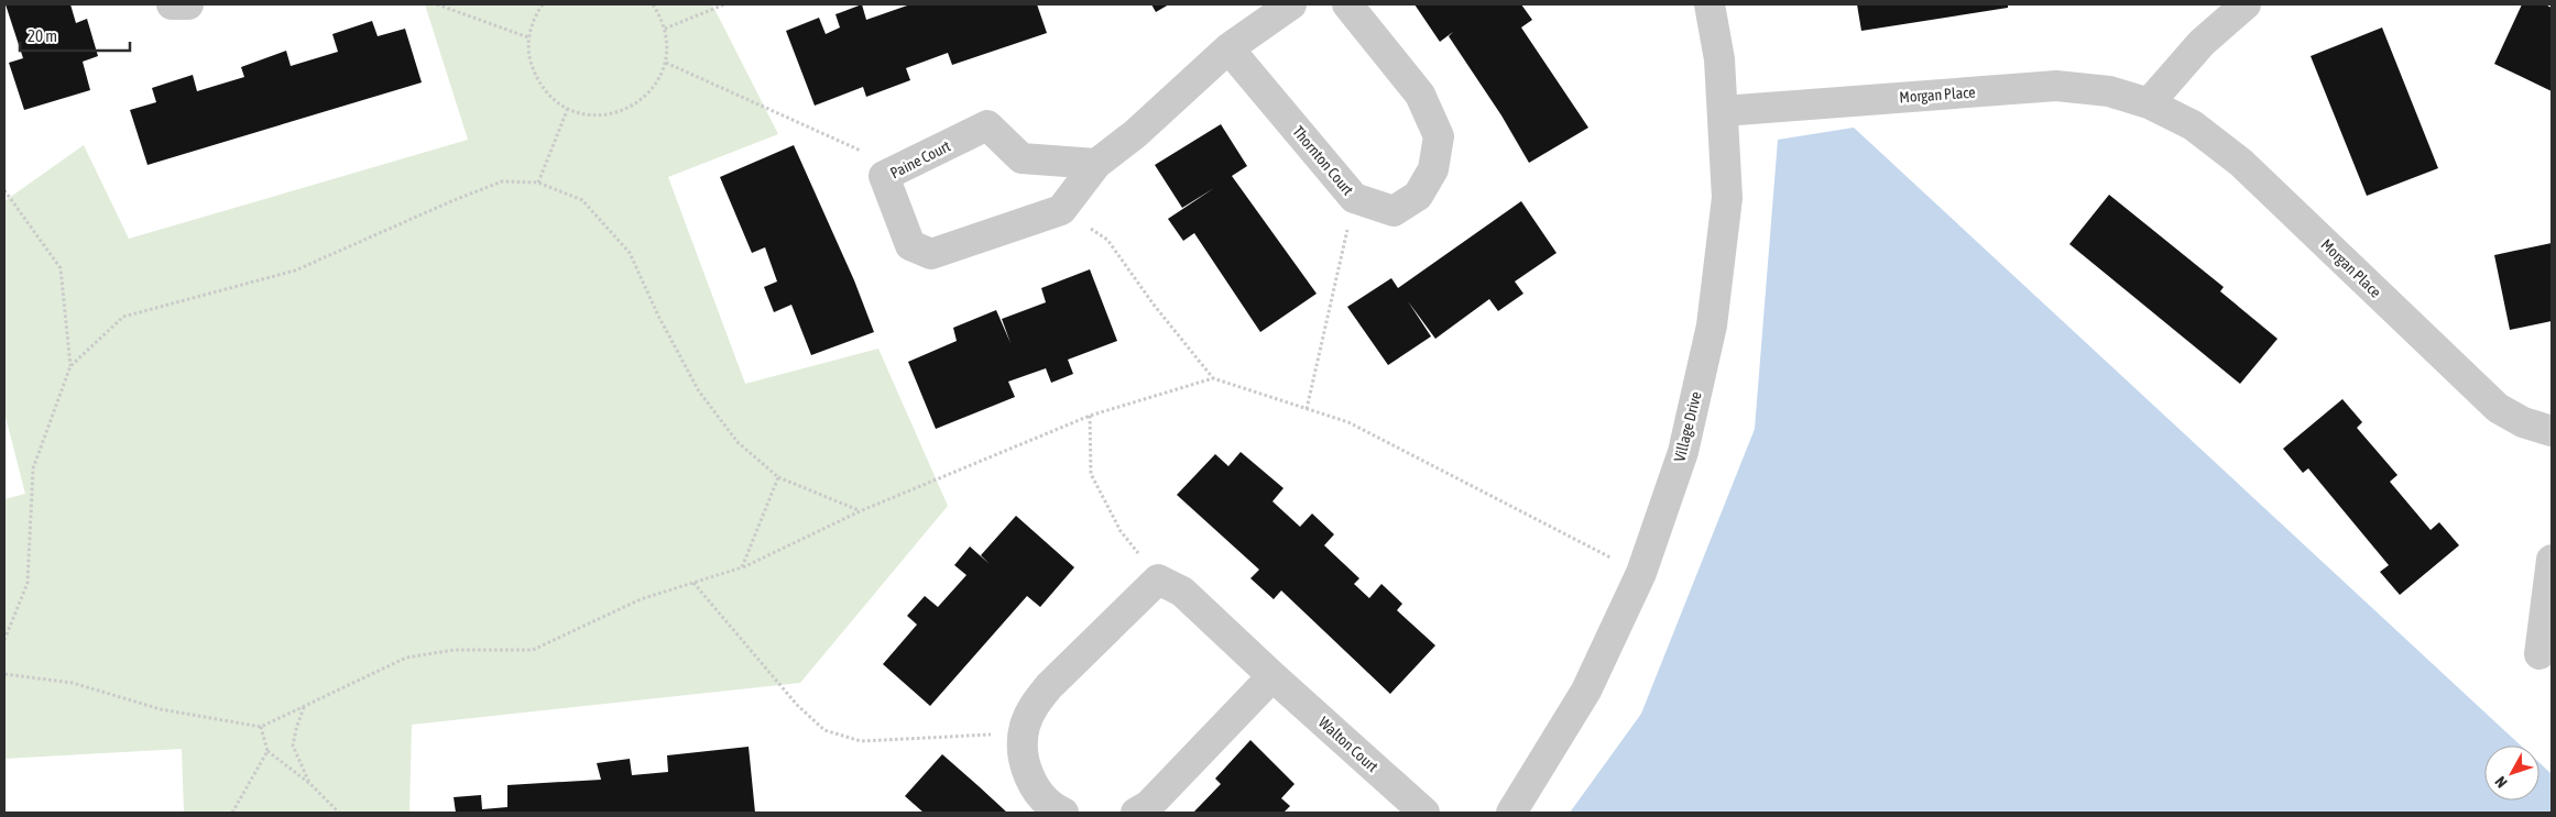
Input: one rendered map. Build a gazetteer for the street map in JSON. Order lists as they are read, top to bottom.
{
  "streets": {
    "street": [
      "Morgan Place",
      "Paine Court",
      "Thornton Court",
      "Village Drive",
      "Walton Court"
    ]
  },
  "crossings": [
    ["Morgan Place", "Village Drive"]
  ],
  "scale_bar": "20 m",
  "north": "bottom left"
}
